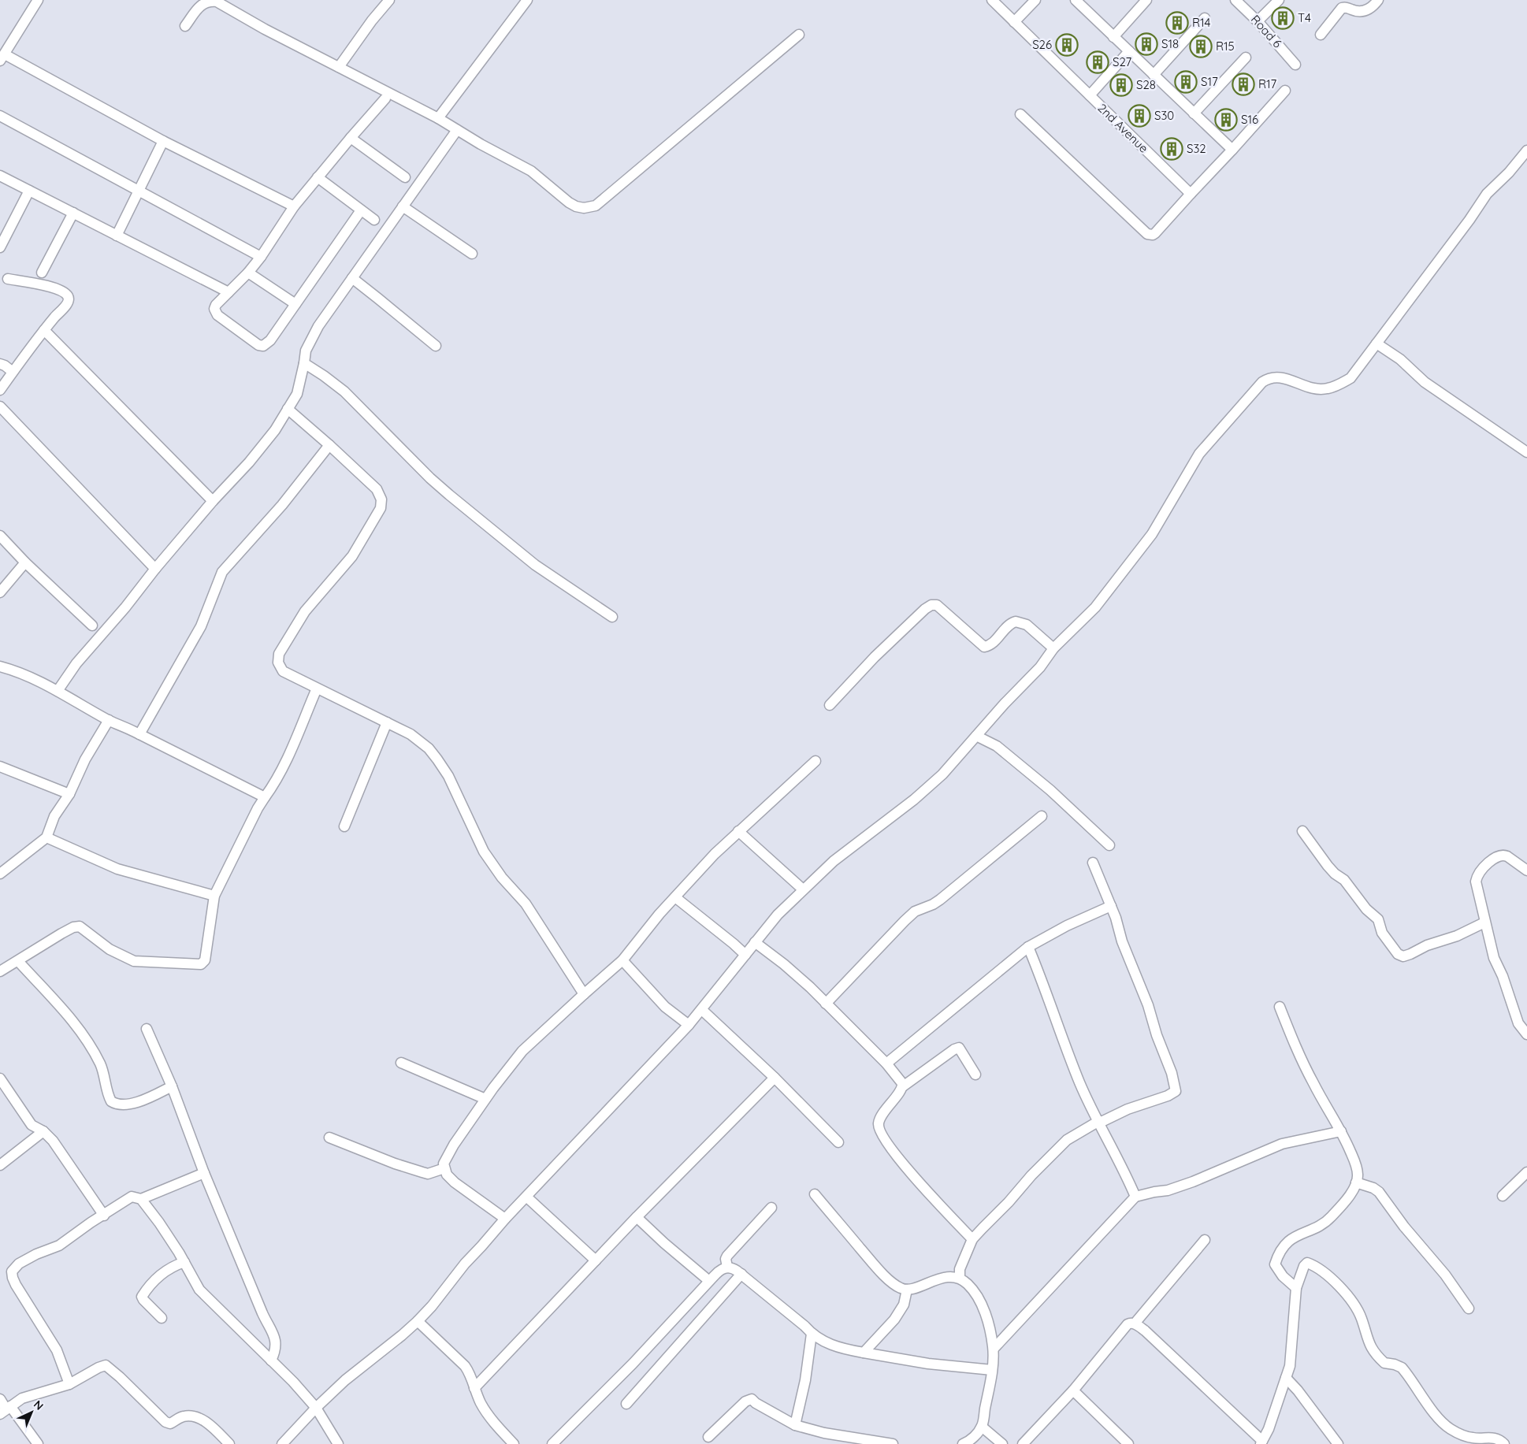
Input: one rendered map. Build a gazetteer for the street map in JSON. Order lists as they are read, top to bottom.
{
  "streets": {
    "street": ["Road 6", "2nd Avenue"]
  },
  "places": {
    "building": [
      "T4",
      "R14",
      "S18",
      "S26",
      "R15",
      "S27",
      "S17",
      "R17",
      "S28",
      "S30",
      "S16",
      "S32"
    ]
  },
  "north": "top right"
}
